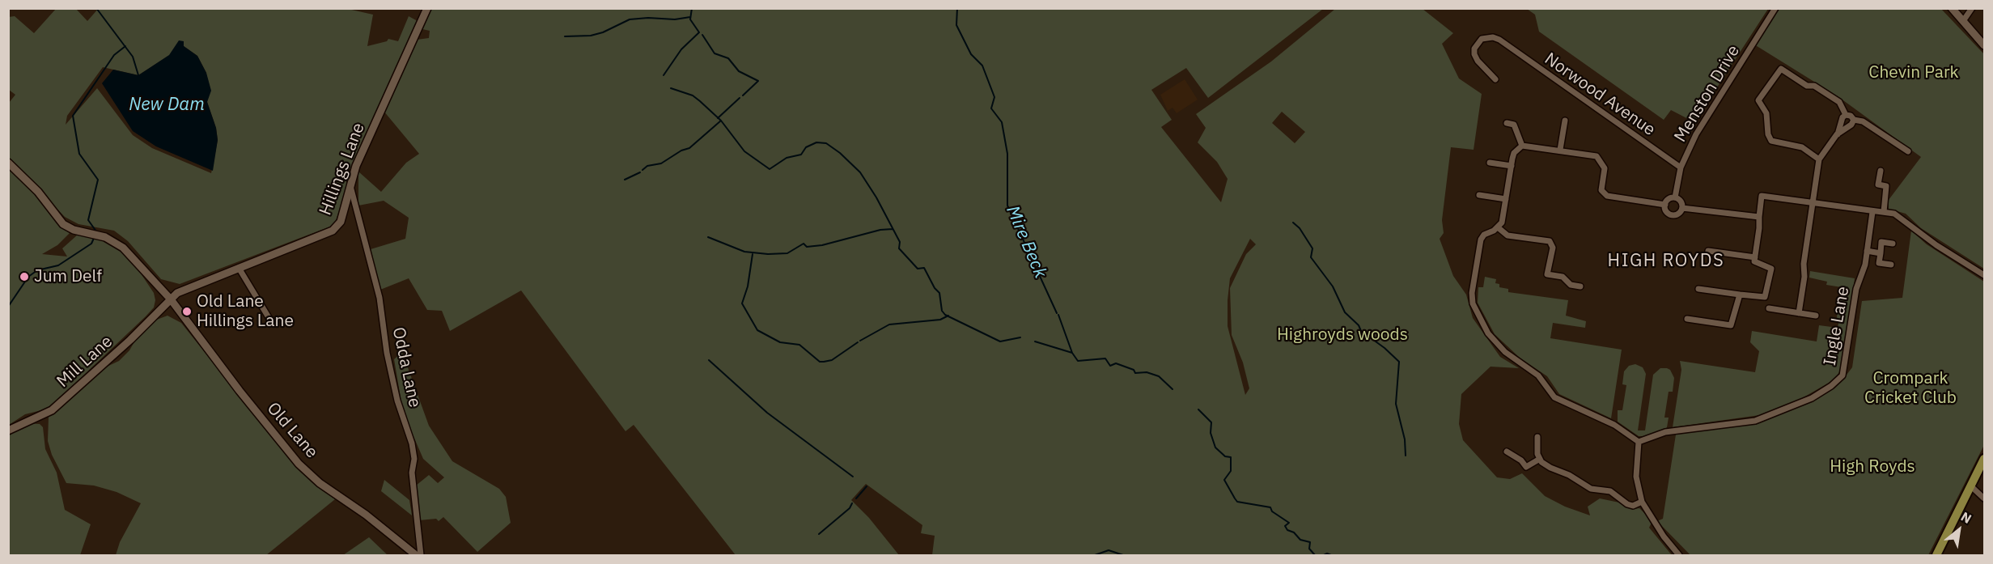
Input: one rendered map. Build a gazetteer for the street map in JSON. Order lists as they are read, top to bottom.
{
  "streets": {
    "street": [
      "Menston Drive",
      "Norwood Avenue",
      "Hillings Lane",
      "Ingle Lane",
      "Mill Lane",
      "Odda Lane",
      "Old Lane"
    ]
  },
  "crossings": [
    ["Menston Drive", "Norwood Avenue"],
    ["Hillings Lane", "Mill Lane"],
    ["Hillings Lane", "Odda Lane"],
    ["Hillings Lane", "Old Lane"],
    ["Mill Lane", "Old Lane"]
  ],
  "districts": ["HIGH ROYDS"],
  "water": ["New Dam", "Mire Beck"],
  "parks": [
    "Chevin Park",
    "Highroyds woods",
    "Crompark Cricket Club",
    "High Royds"
  ],
  "places": ["Jum Delf", "Old Lane Hillings Lane"],
  "north": "top right"
}
